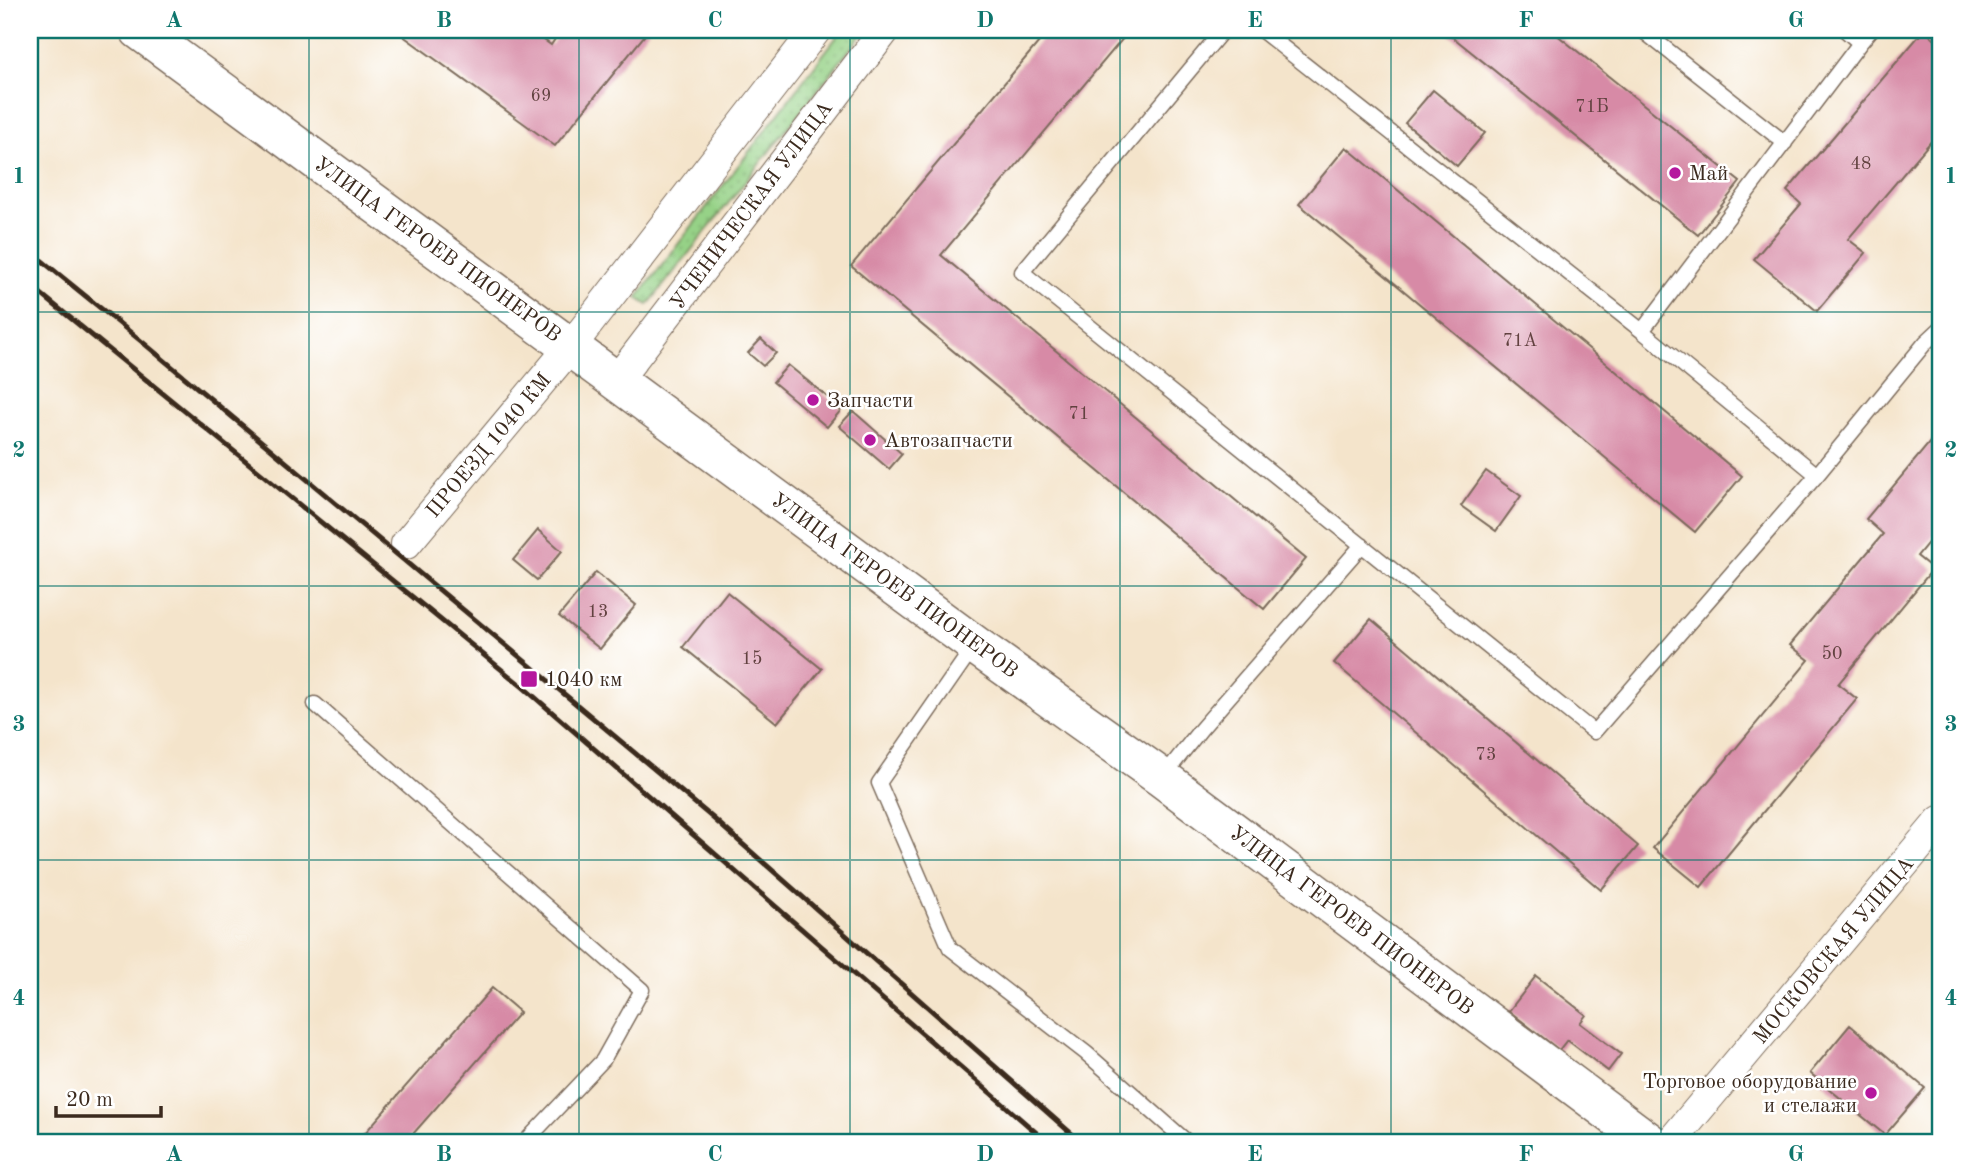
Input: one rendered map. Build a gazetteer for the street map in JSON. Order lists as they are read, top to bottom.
{
  "streets": {
    "main road": ["УЛИЦА ГЕРОЕВ ПИОНЕРОВ"],
    "street": ["УЧЕНИЧЕСКАЯ УЛИЦА", "ПРОЕЗД 1040 КМ", "МОСКОВСКАЯ УЛИЦА"]
  },
  "crossings": [
    ["УЧЕНИЧЕСКАЯ УЛИЦА", "УЛИЦА ГЕРОЕВ ПИОНЕРОВ"],
    ["УЛИЦА ГЕРОЕВ ПИОНЕРОВ", "ПРОЕЗД 1040 КМ"]
  ],
  "places": {
    "other": [
      "Май",
      "Запчасти",
      "Автозапчасти",
      "Торговое оборудование и стелажи"
    ],
    "transit": ["1040 км"]
  },
  "house_numbers": [
    "69",
    "71Б",
    "48",
    "71А",
    "71",
    "13",
    "50",
    "15",
    "73"
  ],
  "scale_bar": "20 m",
  "grid": {
    "columns": [
      "A",
      "B",
      "C",
      "D",
      "E",
      "F",
      "G"
    ],
    "rows": [
      "1",
      "2",
      "3",
      "4"
    ]
  }
}
